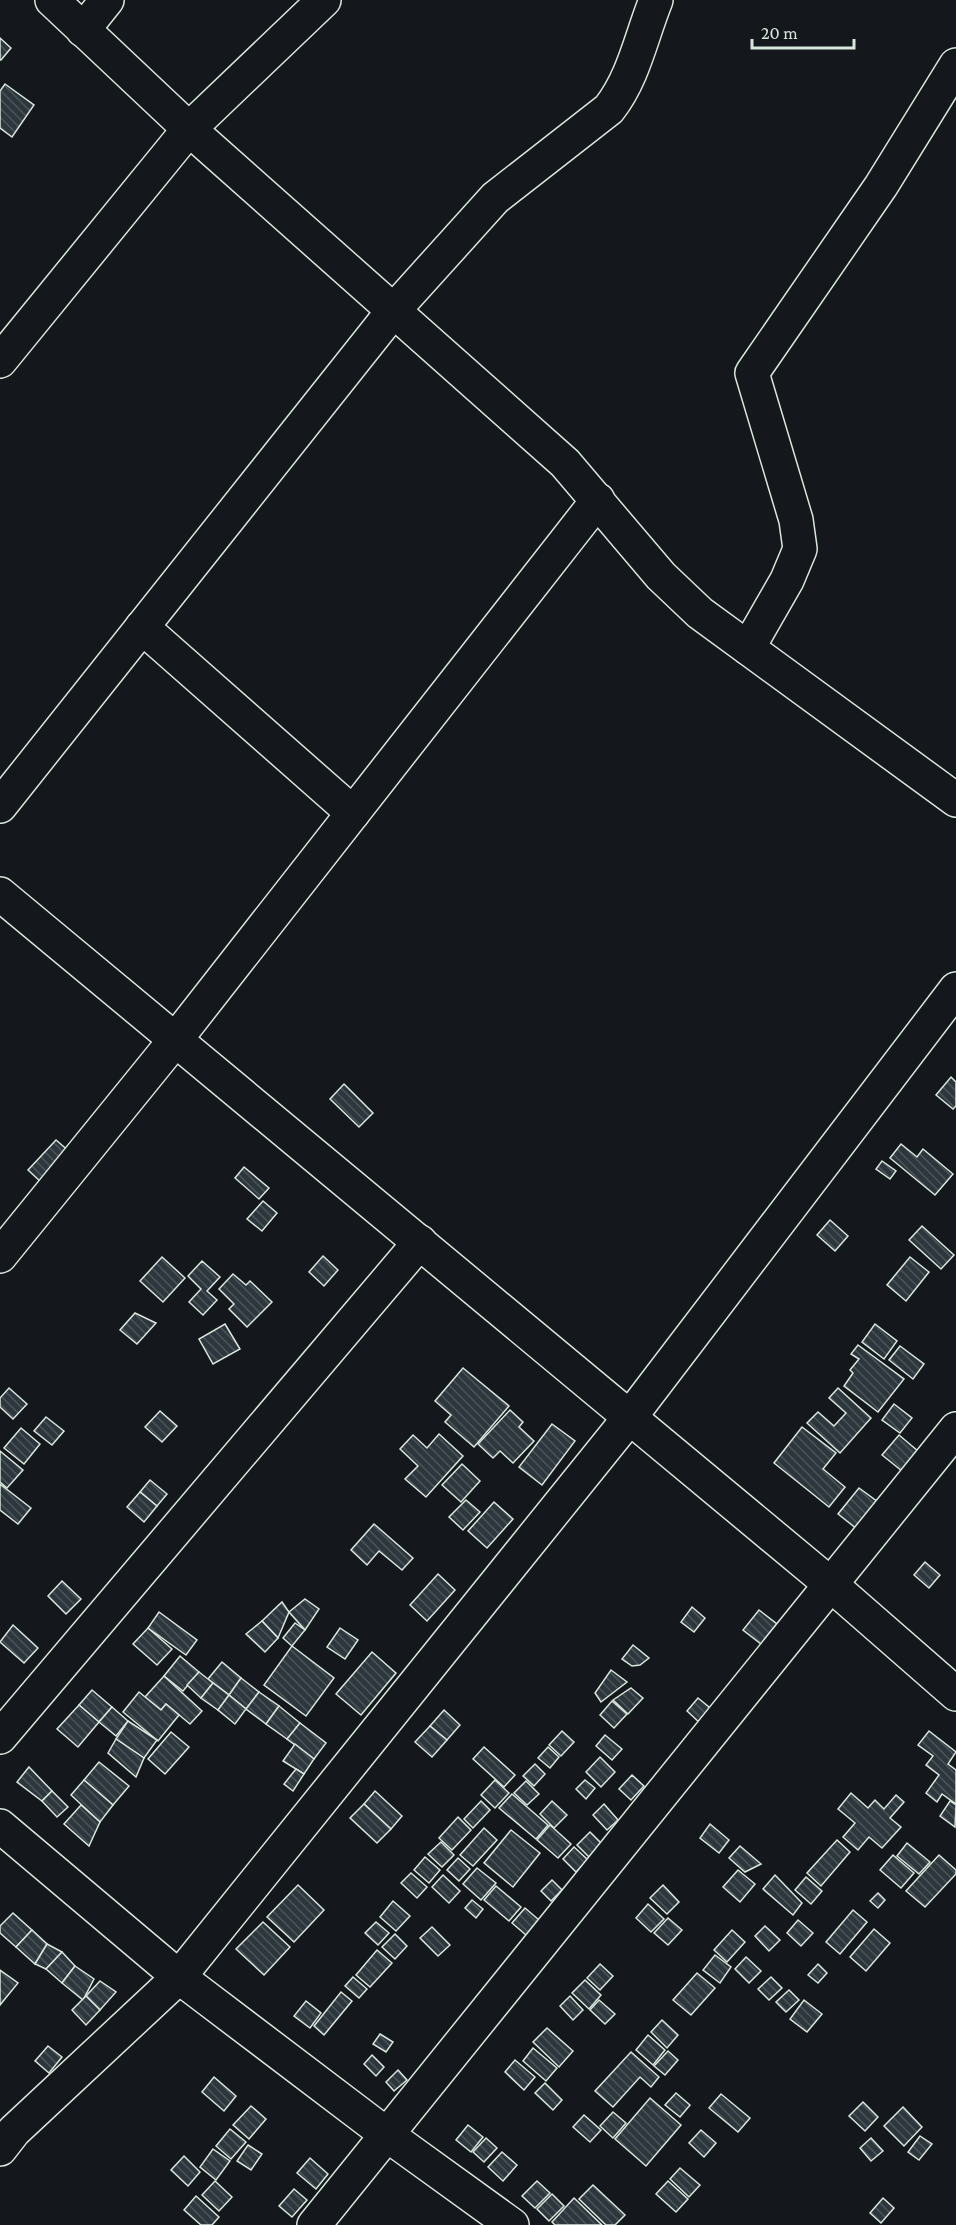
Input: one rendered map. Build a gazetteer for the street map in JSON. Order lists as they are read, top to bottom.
{
  "scale_bar": "20 m"
}
